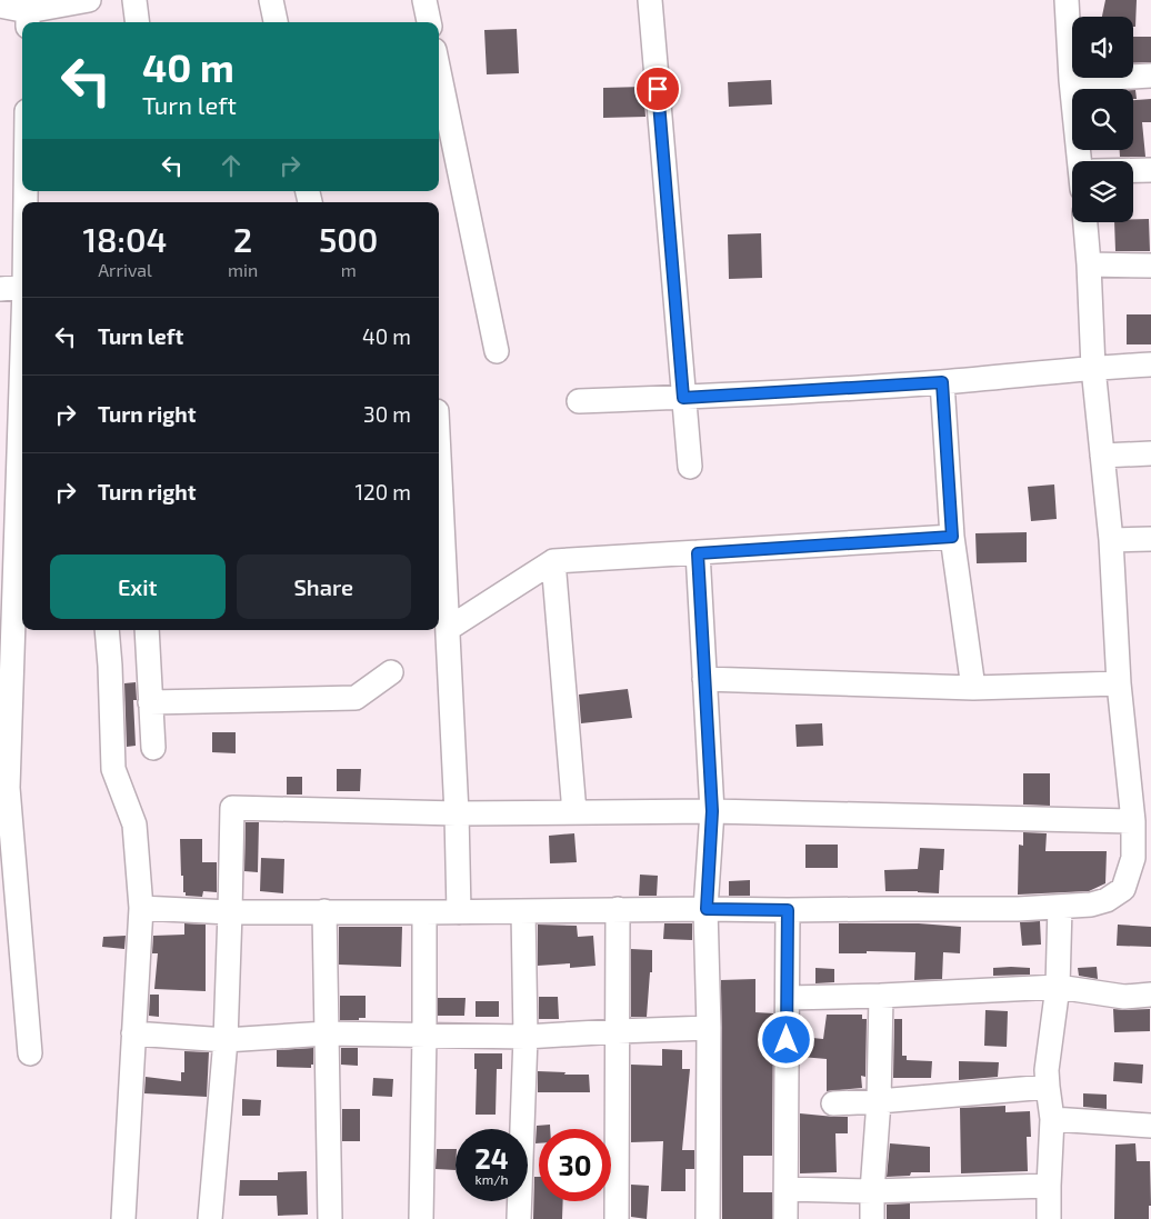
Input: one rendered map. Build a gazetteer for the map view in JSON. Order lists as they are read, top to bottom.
{
  "page": {
    "turn": ["40 m", "Turn left"],
    "eta": [
      "18:04",
      "Arrival",
      "2",
      "min",
      "500",
      "m"
    ],
    "list": [
      {
        "name": "Turn left",
        "value": "40 m"
      },
      {
        "name": "Turn right",
        "value": "30 m"
      },
      {
        "name": "Turn right",
        "value": "120 m"
      }
    ],
    "buttons": ["Exit", "Share"],
    "speed": "24 km/h",
    "limit": "30"
  }
}
